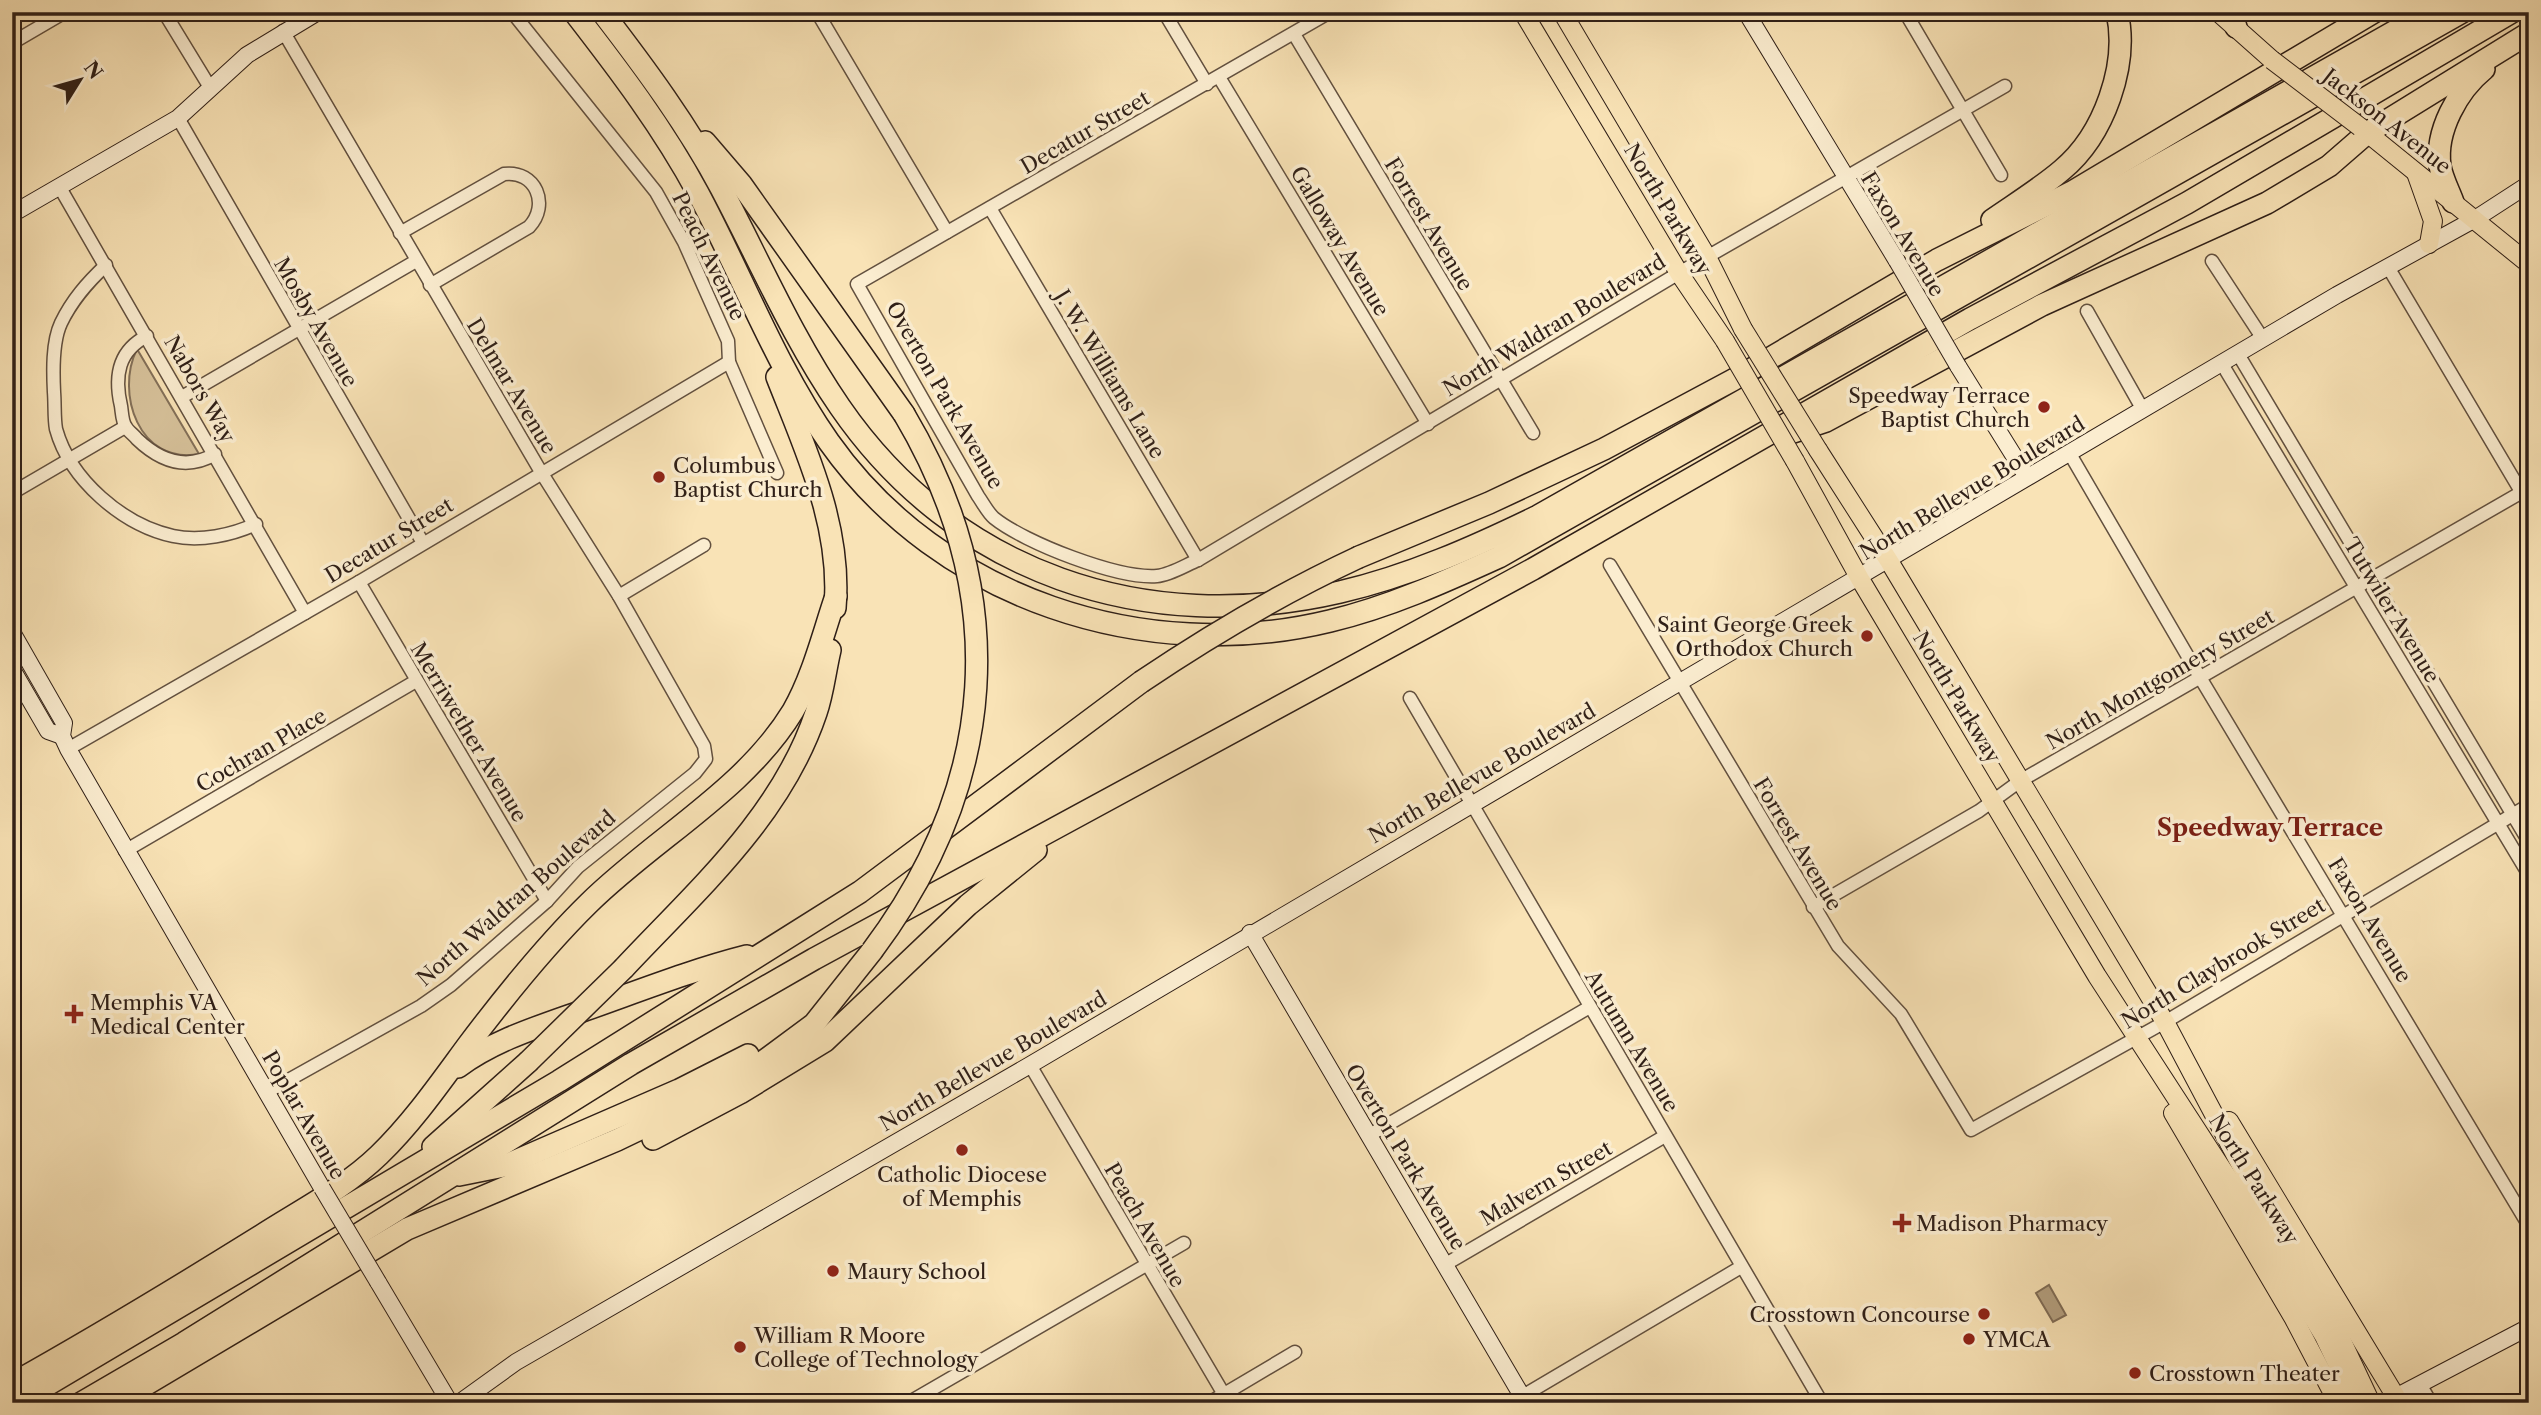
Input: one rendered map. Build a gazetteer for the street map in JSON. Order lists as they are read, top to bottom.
{
  "streets": {
    "main road": ["Jackson Avenue", "North Parkway"],
    "street": [
      "Decatur Street",
      "Forrest Avenue",
      "Faxon Avenue",
      "Galloway Avenue",
      "Peach Avenue",
      "Mosby Avenue",
      "North Waldran Boulevard",
      "J. W. Williams Lane",
      "Delmar Avenue",
      "Nabors Way",
      "Overton Park Avenue",
      "North Bellevue Boulevard",
      "Tutwiler Avenue",
      "North Montgomery Street",
      "Merriwether Avenue",
      "Cochran Place",
      "North Claybrook Street",
      "Autumn Avenue",
      "Poplar Avenue",
      "Malvern Street"
    ]
  },
  "crossings": [
    ["Jackson Avenue", "North Bellevue Boulevard"],
    ["Decatur Street", "Forrest Avenue"],
    ["Decatur Street", "Galloway Avenue"],
    ["Decatur Street", "Peach Avenue"],
    ["Decatur Street", "Mosby Avenue"],
    ["Decatur Street", "J. W. Williams Lane"],
    ["Decatur Street", "Delmar Avenue"],
    ["Decatur Street", "Nabors Way"],
    ["Decatur Street", "Overton Park Avenue"],
    ["Decatur Street", "Merriwether Avenue"],
    ["Decatur Street", "Poplar Avenue"],
    ["North Parkway", "North Waldran Boulevard"],
    ["North Parkway", "North Bellevue Boulevard"],
    ["North Parkway", "North Montgomery Street"],
    ["North Parkway", "North Claybrook Street"],
    ["Forrest Avenue", "North Waldran Boulevard"],
    ["Forrest Avenue", "North Bellevue Boulevard"],
    ["Forrest Avenue", "North Montgomery Street"],
    ["Forrest Avenue", "North Claybrook Street"],
    ["Faxon Avenue", "North Waldran Boulevard"],
    ["Faxon Avenue", "North Bellevue Boulevard"],
    ["Faxon Avenue", "North Montgomery Street"],
    ["Faxon Avenue", "North Claybrook Street"],
    ["Galloway Avenue", "North Waldran Boulevard"],
    ["Peach Avenue", "North Bellevue Boulevard"],
    ["North Waldran Boulevard", "J. W. Williams Lane"],
    ["North Waldran Boulevard", "Delmar Avenue"],
    ["North Waldran Boulevard", "Overton Park Avenue"],
    ["North Waldran Boulevard", "Merriwether Avenue"],
    ["North Waldran Boulevard", "Poplar Avenue"],
    ["J. W. Williams Lane", "Overton Park Avenue"],
    ["Overton Park Avenue", "North Bellevue Boulevard"],
    ["Overton Park Avenue", "Malvern Street"],
    ["North Bellevue Boulevard", "Tutwiler Avenue"],
    ["North Bellevue Boulevard", "Autumn Avenue"],
    ["Tutwiler Avenue", "North Montgomery Street"],
    ["Tutwiler Avenue", "North Claybrook Street"],
    ["Merriwether Avenue", "Cochran Place"],
    ["Cochran Place", "Poplar Avenue"],
    ["Autumn Avenue", "Malvern Street"]
  ],
  "districts": ["Speedway Terrace"],
  "places": {
    "other": [
      "Speedway Terrace Baptist Church",
      "Columbus Baptist Church",
      "Saint George Greek Orthodox Church",
      "Catholic Diocese of Memphis",
      "Maury School",
      "Crosstown Concourse",
      "YMCA",
      "William R Moore College of Technology",
      "Crosstown Theater"
    ],
    "health": ["Memphis VA Medical Center", "Madison Pharmacy"]
  },
  "north": "top right"
}
